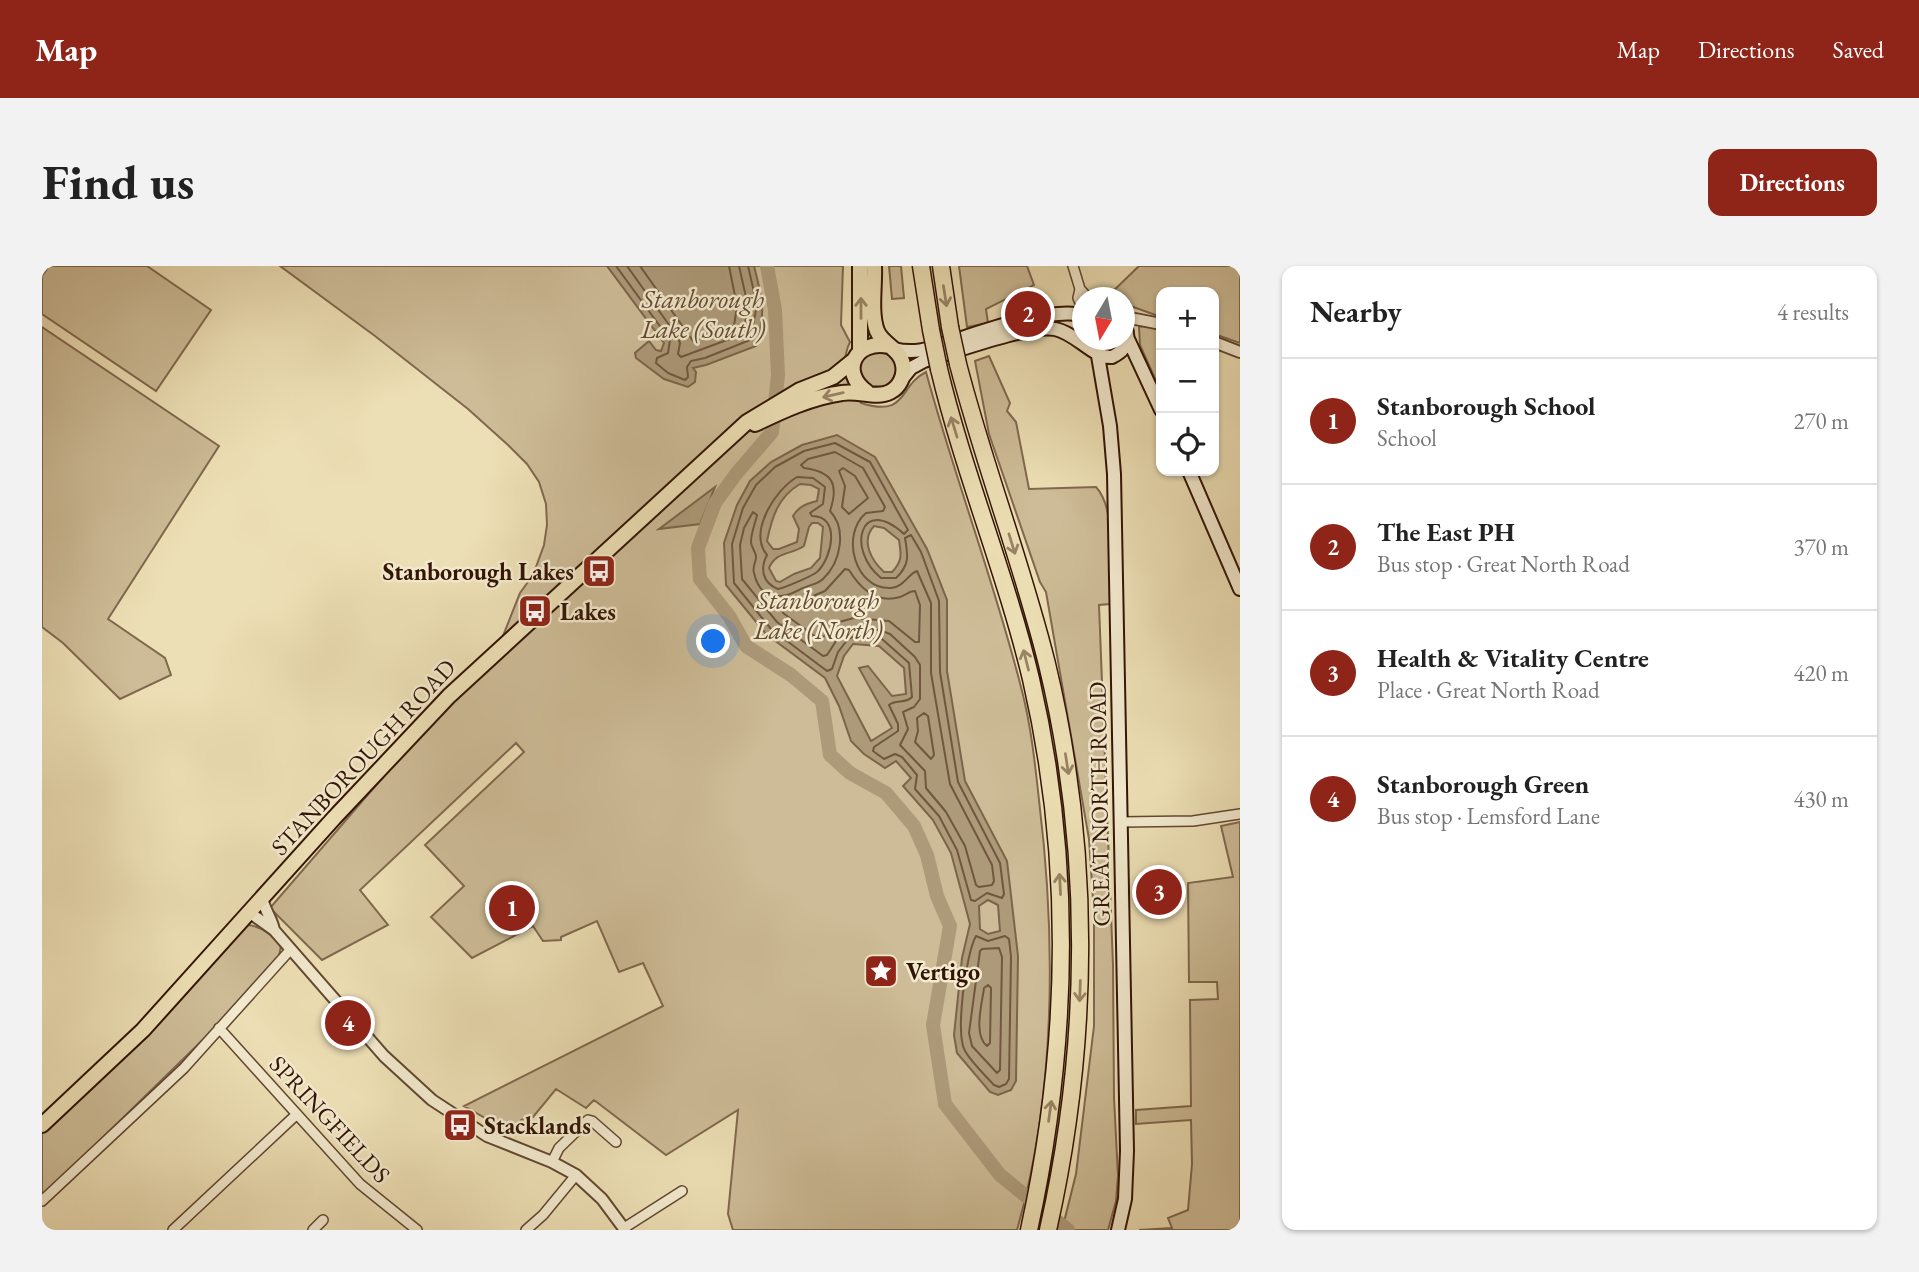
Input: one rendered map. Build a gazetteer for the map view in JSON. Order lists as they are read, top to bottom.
{
  "streets": {
    "main road": ["STANBOROUGH ROAD", "GREAT NORTH ROAD"],
    "street": ["SPRINGFIELDS"]
  },
  "water": ["Stanborough Lake (South)", "Stanborough Lake (North)"],
  "places": {
    "bus stop": ["Stanborough Lakes", "Lakes", "Stacklands"],
    "place": ["Vertigo"]
  },
  "north": "bottom",
  "page": {
    "header": "Map",
    "nav": ["Map", "Directions", "Saved"],
    "buttons": "Directions",
    "title": "Find us",
    "heading": ["Nearby", "4 results"],
    "map_buttons": ["+", "−"],
    "pins": [
      "2",
      "3",
      "1",
      "4"
    ],
    "list": [
      {
        "mark": "1",
        "name": "Stanborough School",
        "note": "School",
        "value": "270 m"
      },
      {
        "mark": "2",
        "name": "The East PH",
        "note": "Bus stop · Great North Road",
        "value": "370 m"
      },
      {
        "mark": "3",
        "name": "Health & Vitality Centre",
        "note": "Place · Great North Road",
        "value": "420 m"
      },
      {
        "mark": "4",
        "name": "Stanborough Green",
        "note": "Bus stop · Lemsford Lane",
        "value": "430 m"
      }
    ]
  }
}
